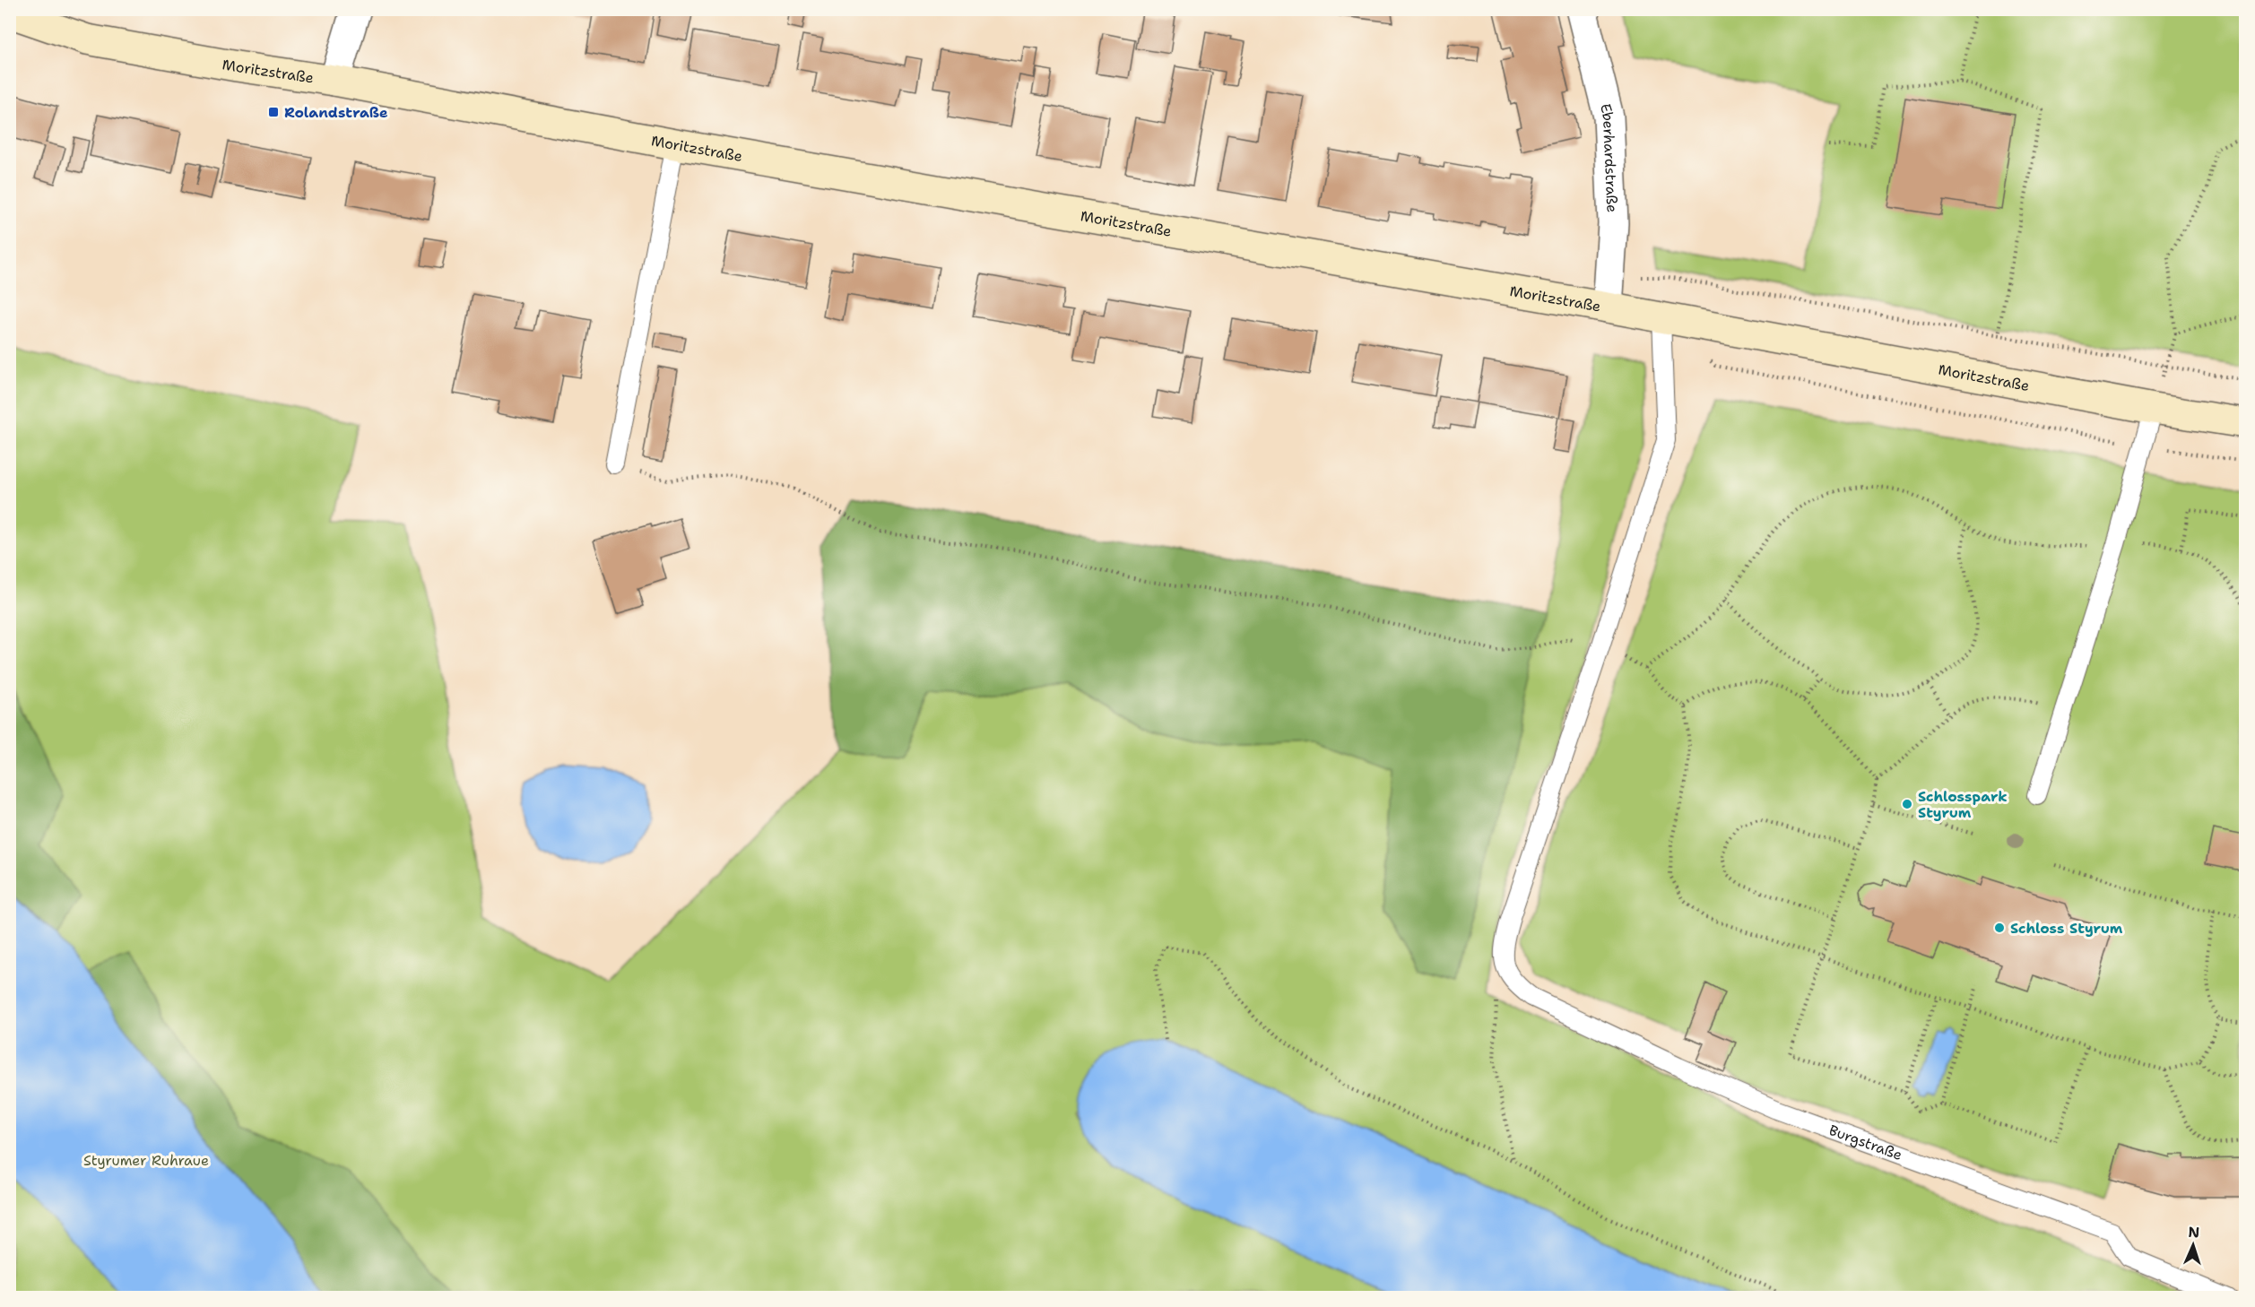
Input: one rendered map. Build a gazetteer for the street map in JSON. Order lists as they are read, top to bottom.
{
  "streets": {
    "main road": ["Moritzstraße"],
    "street": ["Eberhardstraße"],
    "lane": ["Burgstraße"]
  },
  "crossings": [
    ["Moritzstraße", "Eberhardstraße"]
  ],
  "parks": ["Styrumer Ruhraue"],
  "places": {
    "transit": ["Rolandstraße"],
    "other": ["Schlosspark Styrum", "Schloss Styrum"]
  },
  "north": "top"
}
